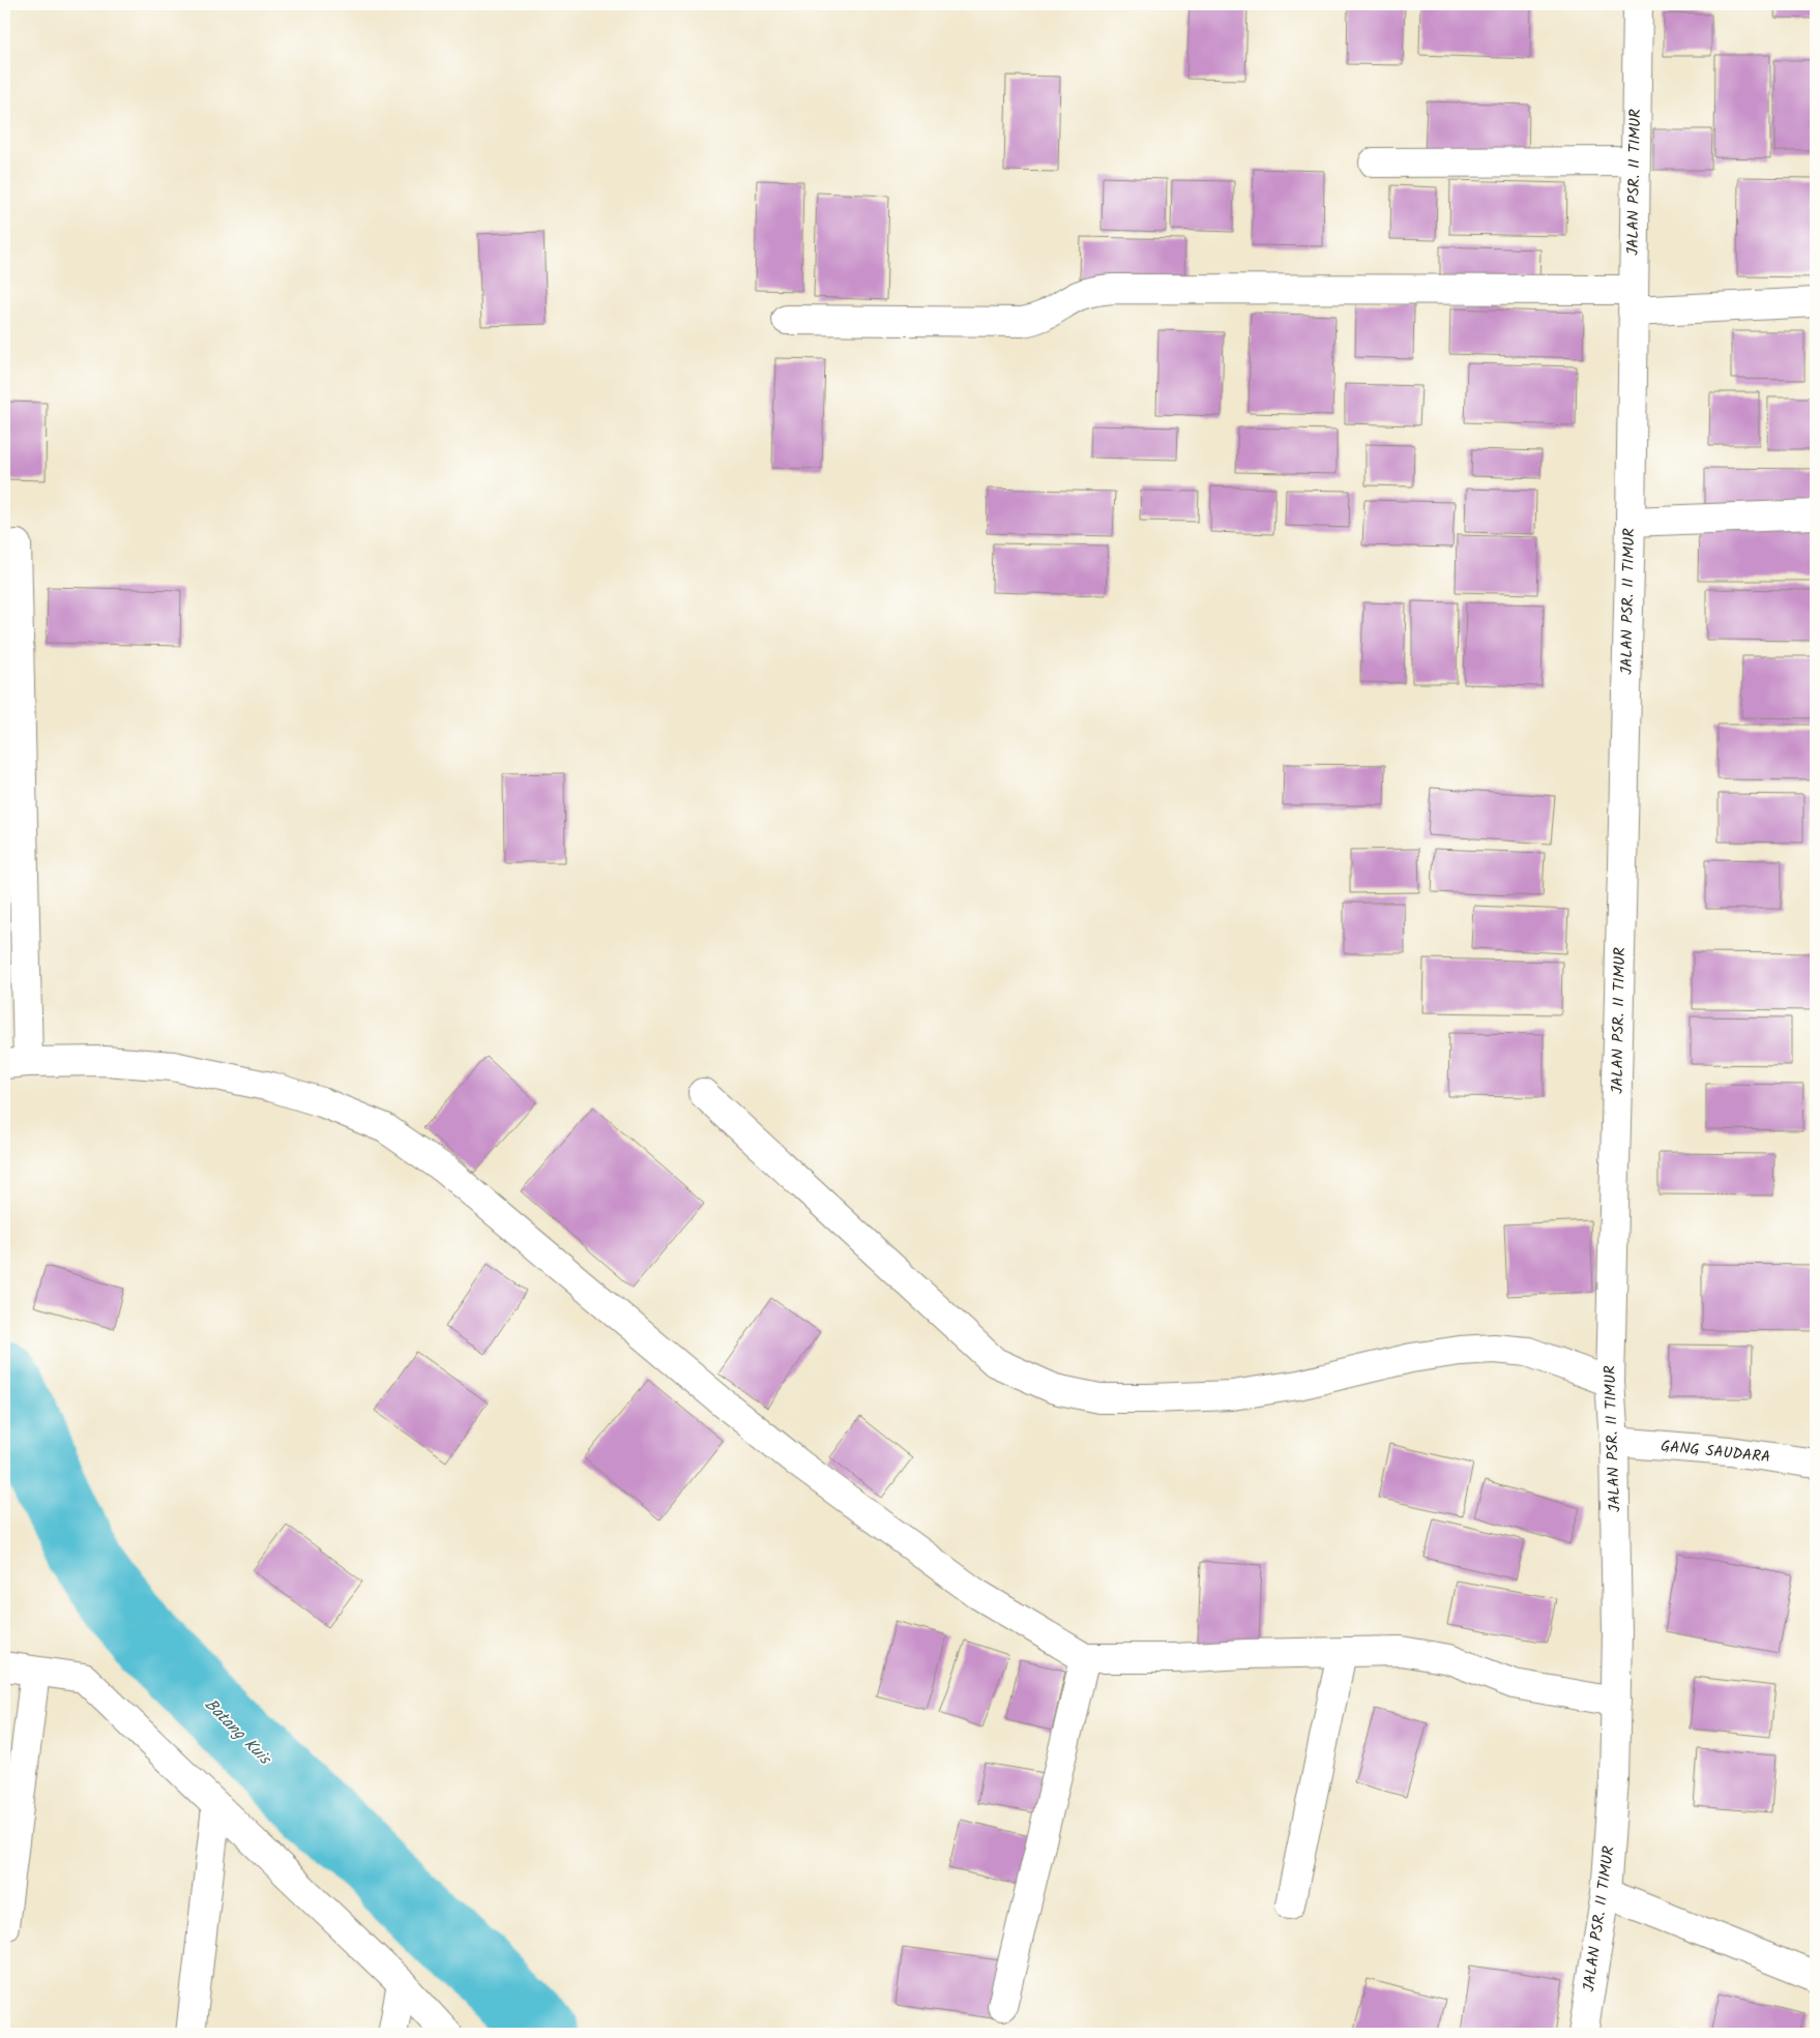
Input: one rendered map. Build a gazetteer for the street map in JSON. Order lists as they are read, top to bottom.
{
  "streets": {
    "street": ["JALAN PSR. II TIMUR", "GANG SAUDARA"]
  },
  "crossings": [
    ["JALAN PSR. II TIMUR", "GANG SAUDARA"]
  ],
  "water": ["Batang Kuis"]
}
